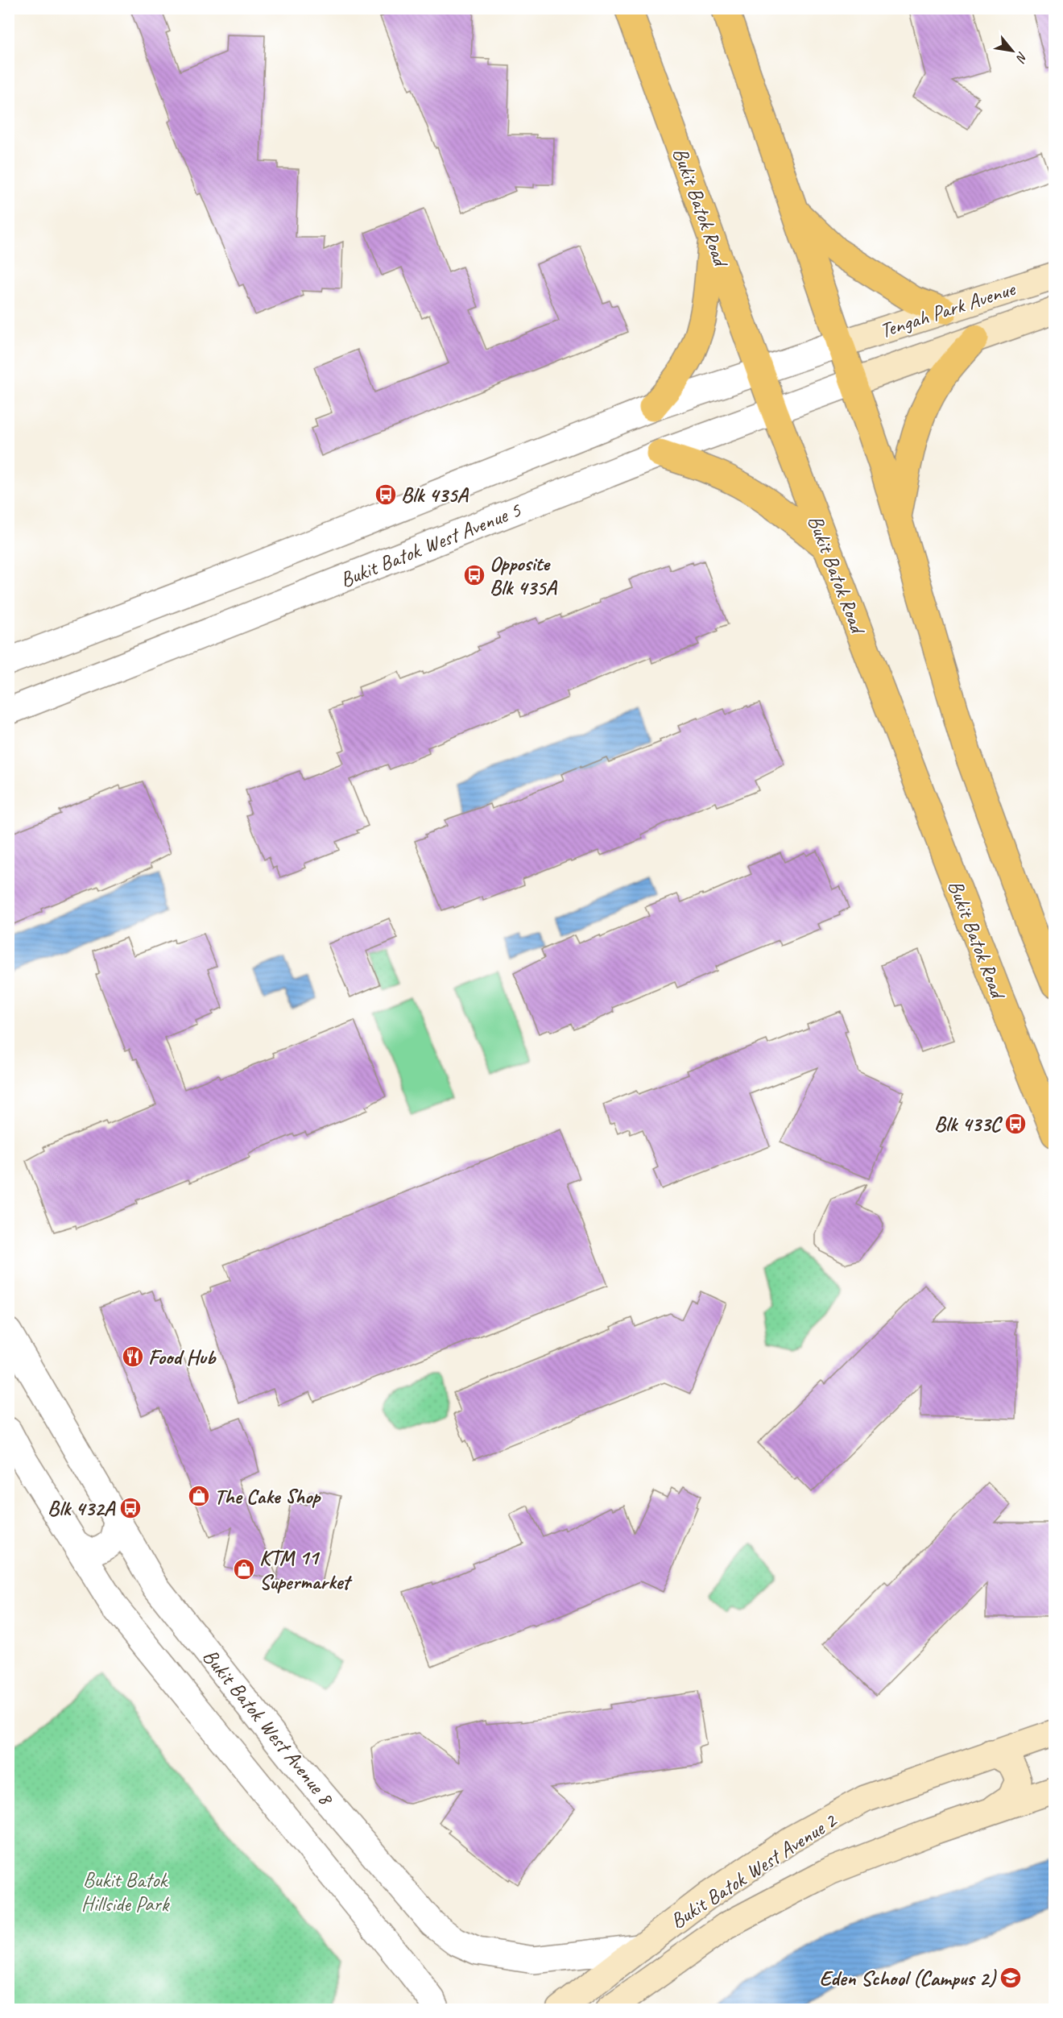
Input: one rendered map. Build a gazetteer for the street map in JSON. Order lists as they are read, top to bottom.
{
  "streets": {
    "main road": ["Bukit Batok Road", "Tengah Park Avenue", "Bukit Batok West Avenue 2"],
    "street": ["Bukit Batok West Avenue 5", "Bukit Batok West Avenue 8"]
  },
  "crossings": [
    ["Bukit Batok Road", "Bukit Batok West Avenue 5"],
    ["Tengah Park Avenue", "Bukit Batok West Avenue 5"],
    ["Bukit Batok West Avenue 8", "Bukit Batok West Avenue 2"]
  ],
  "parks": ["Bukit Batok Hillside Park"],
  "places": {
    "bus stop": [
      "Blk 435A",
      "Opposite Blk 435A",
      "Blk 433C",
      "Blk 432A"
    ],
    "restaurant": ["Food Hub"],
    "shop": ["The Cake Shop", "KTM 11 Supermarket"],
    "school or university": ["Eden School (Campus 2)"]
  },
  "north": "bottom right"
}
